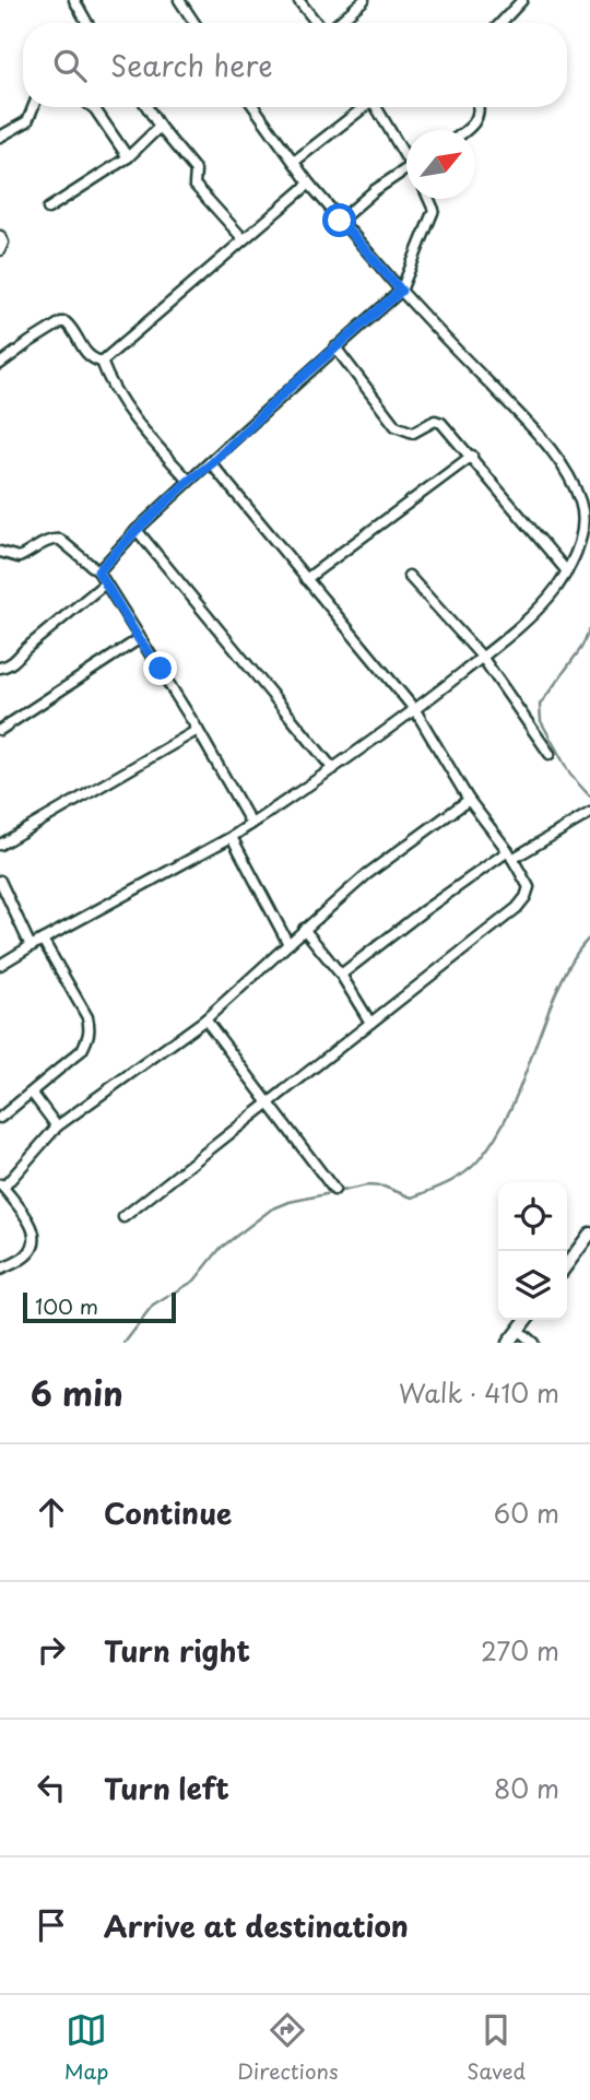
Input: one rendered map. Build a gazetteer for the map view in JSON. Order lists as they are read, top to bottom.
{
  "scale_bar": "100 m",
  "north": "top right",
  "page": {
    "search": "Search here",
    "scale": "100 m",
    "heading": ["6 min", "Walk · 410 m"],
    "list": [
      ["Continue", "60 m"],
      ["Turn right", "270 m"],
      ["Turn left", "80 m"],
      "Arrive at destination"
    ],
    "nav": ["Map", "Directions", "Saved"]
  }
}
